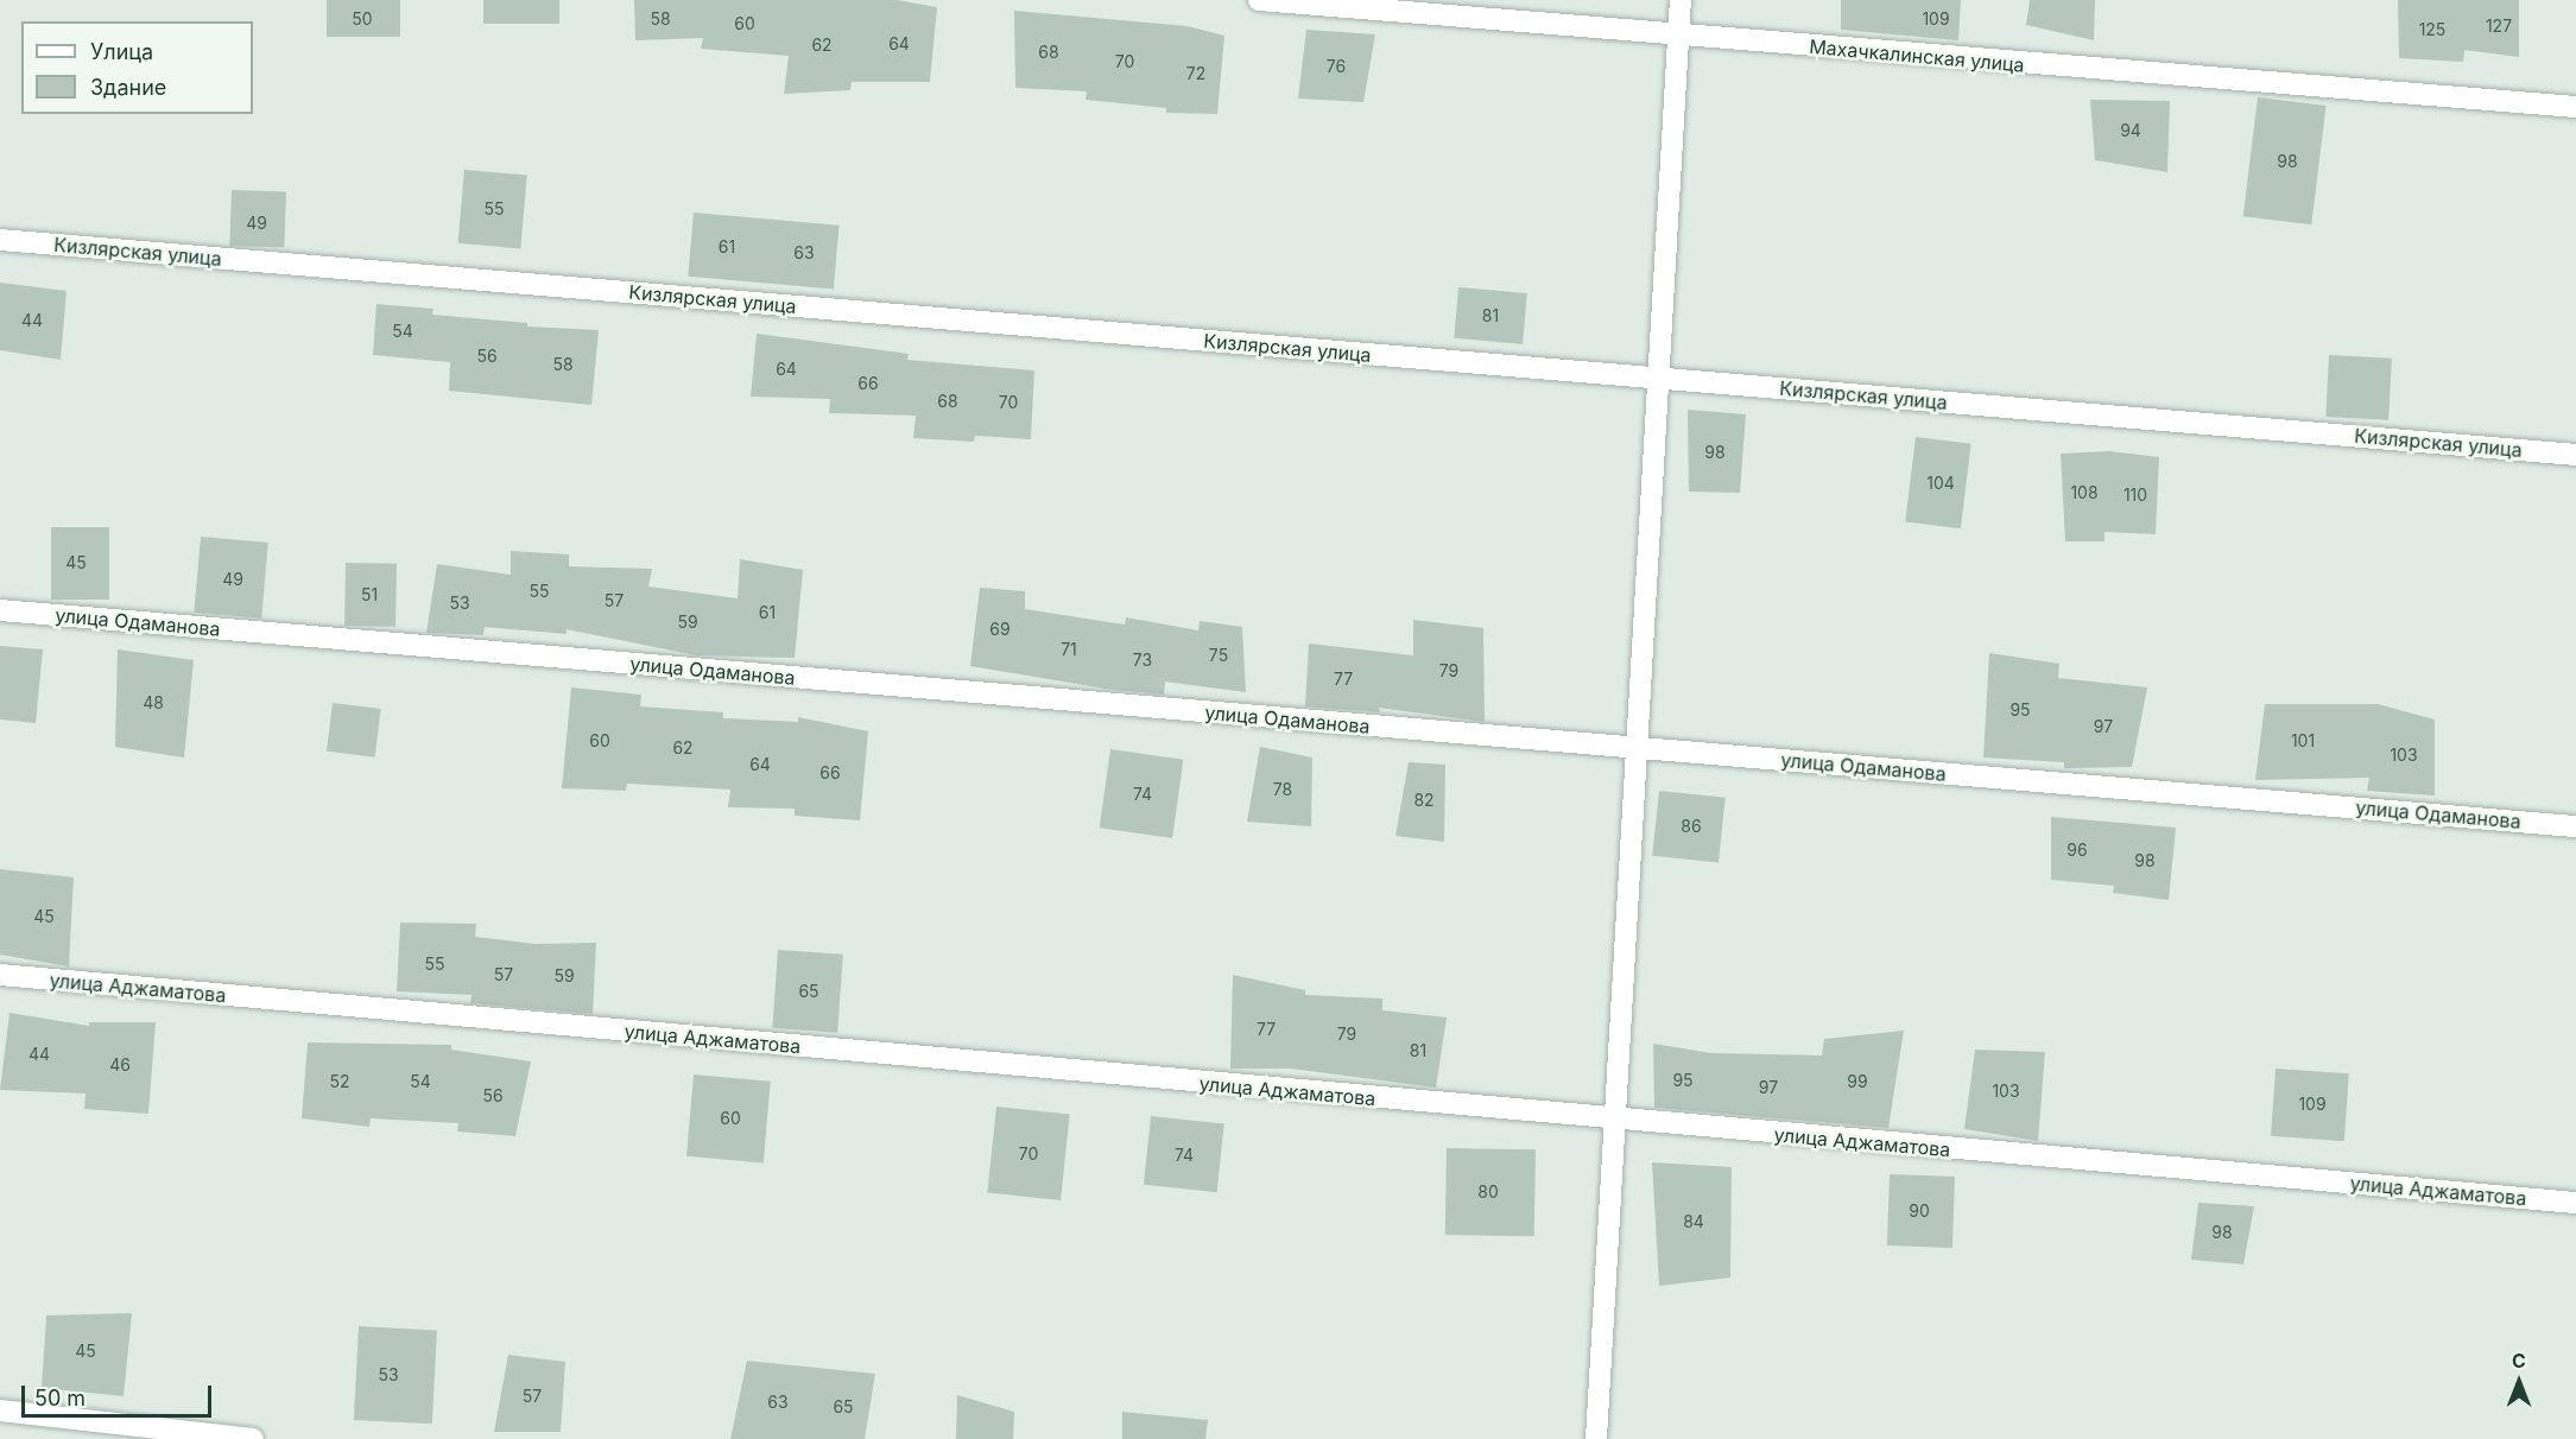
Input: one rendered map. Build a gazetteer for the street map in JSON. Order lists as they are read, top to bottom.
{
  "streets": {
    "street": [
      "Махачкалинская улица",
      "Кизлярская улица",
      "улица Одаманова",
      "улица Аджаматова"
    ]
  },
  "house_numbers": [
    "50",
    "58",
    "109",
    "60",
    "127",
    "125",
    "64",
    "62",
    "68",
    "70",
    "76",
    "72",
    "94",
    "98",
    "55",
    "49",
    "61",
    "63",
    "81",
    "44",
    "54",
    "56",
    "58",
    "64",
    "66",
    "68",
    "70",
    "98",
    "104",
    "108",
    "110",
    "45",
    "49",
    "55",
    "51",
    "57",
    "53",
    "61",
    "59",
    "69",
    "71",
    "75",
    "73",
    "79",
    "77",
    "48",
    "95",
    "97",
    "60",
    "101",
    "62",
    "103",
    "64",
    "66",
    "78",
    "74",
    "82",
    "86",
    "96",
    "98",
    "45",
    "55",
    "57",
    "59",
    "65",
    "77",
    "79",
    "81",
    "44",
    "46",
    "95",
    "52",
    "54",
    "99",
    "97",
    "103",
    "56",
    "109",
    "60",
    "70",
    "74",
    "80",
    "90",
    "84",
    "98",
    "45",
    "53",
    "57",
    "63",
    "65"
  ],
  "legend": ["Улица", "Здание"],
  "scale_bar": "50 m",
  "north": "top"
}
